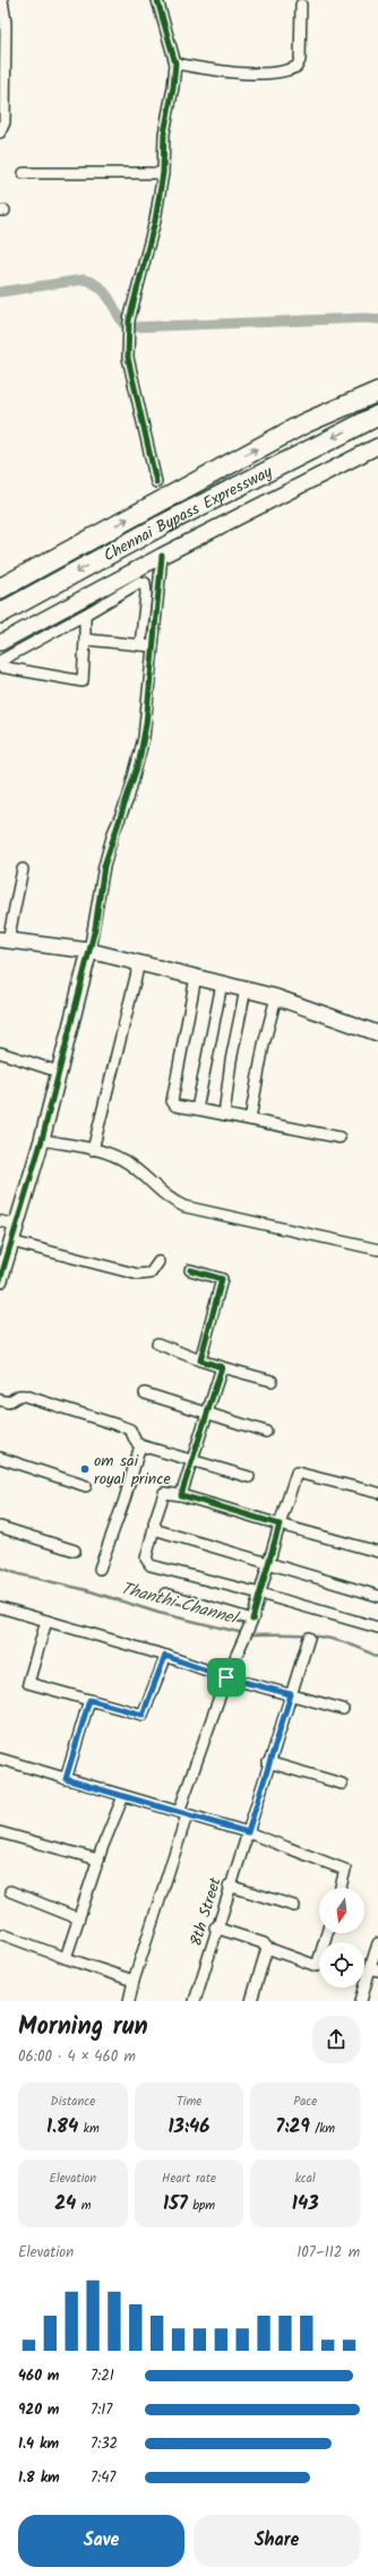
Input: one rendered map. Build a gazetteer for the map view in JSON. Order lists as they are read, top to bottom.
{
  "streets": {
    "highway": ["Chennai Bypass Expressway"],
    "street": ["8th Street"]
  },
  "water": ["Thanthi Channel"],
  "places": ["om sai royal prince"],
  "north": "bottom",
  "page": {
    "heading": ["Morning run", "06:00 · 4 × 460 m"],
    "stats": [
      ["Distance", "1.84 km"],
      ["Time", "13:46"],
      ["Pace", "7:29 /km"],
      ["Elevation", "24 m"],
      ["Heart rate", "157 bpm"],
      ["kcal", "143"]
    ],
    "chart": ["Elevation", "107–112 m"],
    "list": [
      {
        "name": "460 m",
        "note": "7:21"
      },
      {
        "name": "920 m",
        "note": "7:17"
      },
      {
        "name": "1.4 km",
        "note": "7:32"
      },
      {
        "name": "1.8 km",
        "note": "7:47"
      }
    ],
    "buttons": ["Save", "Share"]
  }
}
